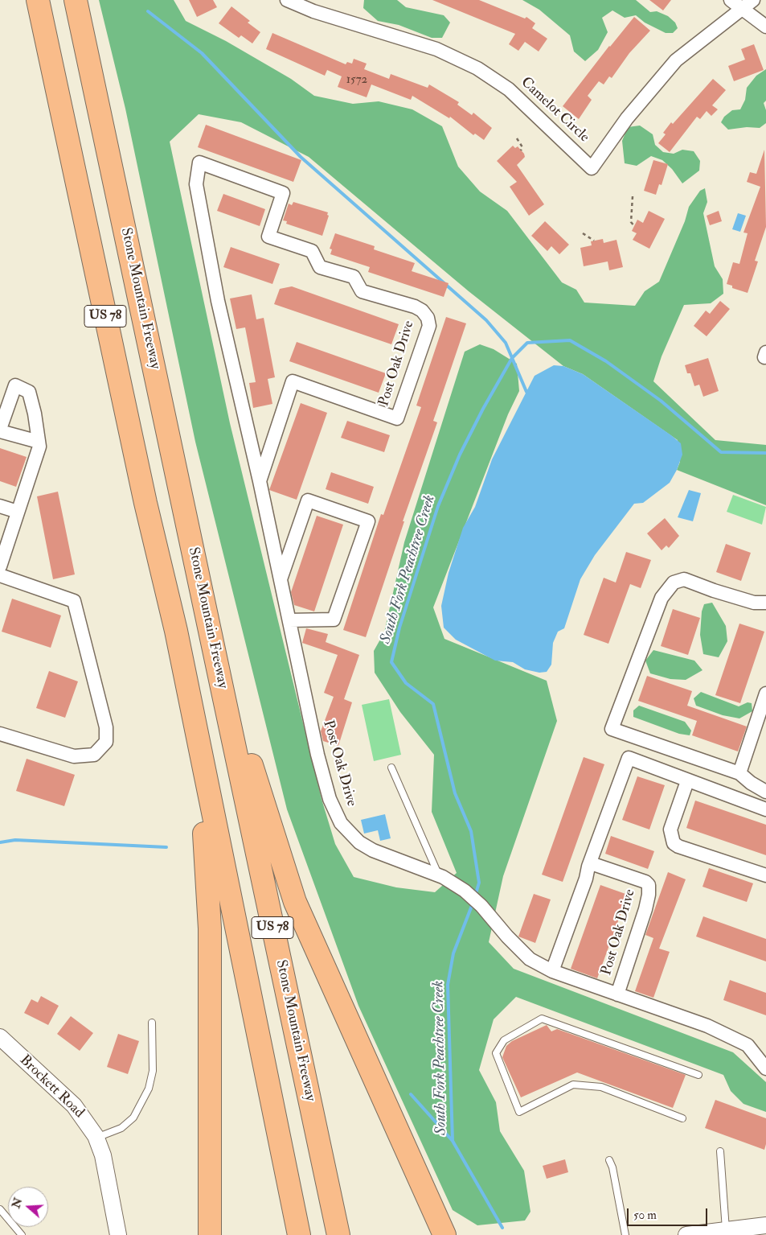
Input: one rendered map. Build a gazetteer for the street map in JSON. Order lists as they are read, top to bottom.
{
  "streets": {
    "highway": ["Stone Mountain Freeway", "US 78"],
    "street": ["Camelot Circle", "Post Oak Drive", "Brockett Road"]
  },
  "water": ["South Fork Peachtree Creek"],
  "house_numbers": ["1572"],
  "scale_bar": "50 m",
  "north": "left"
}
